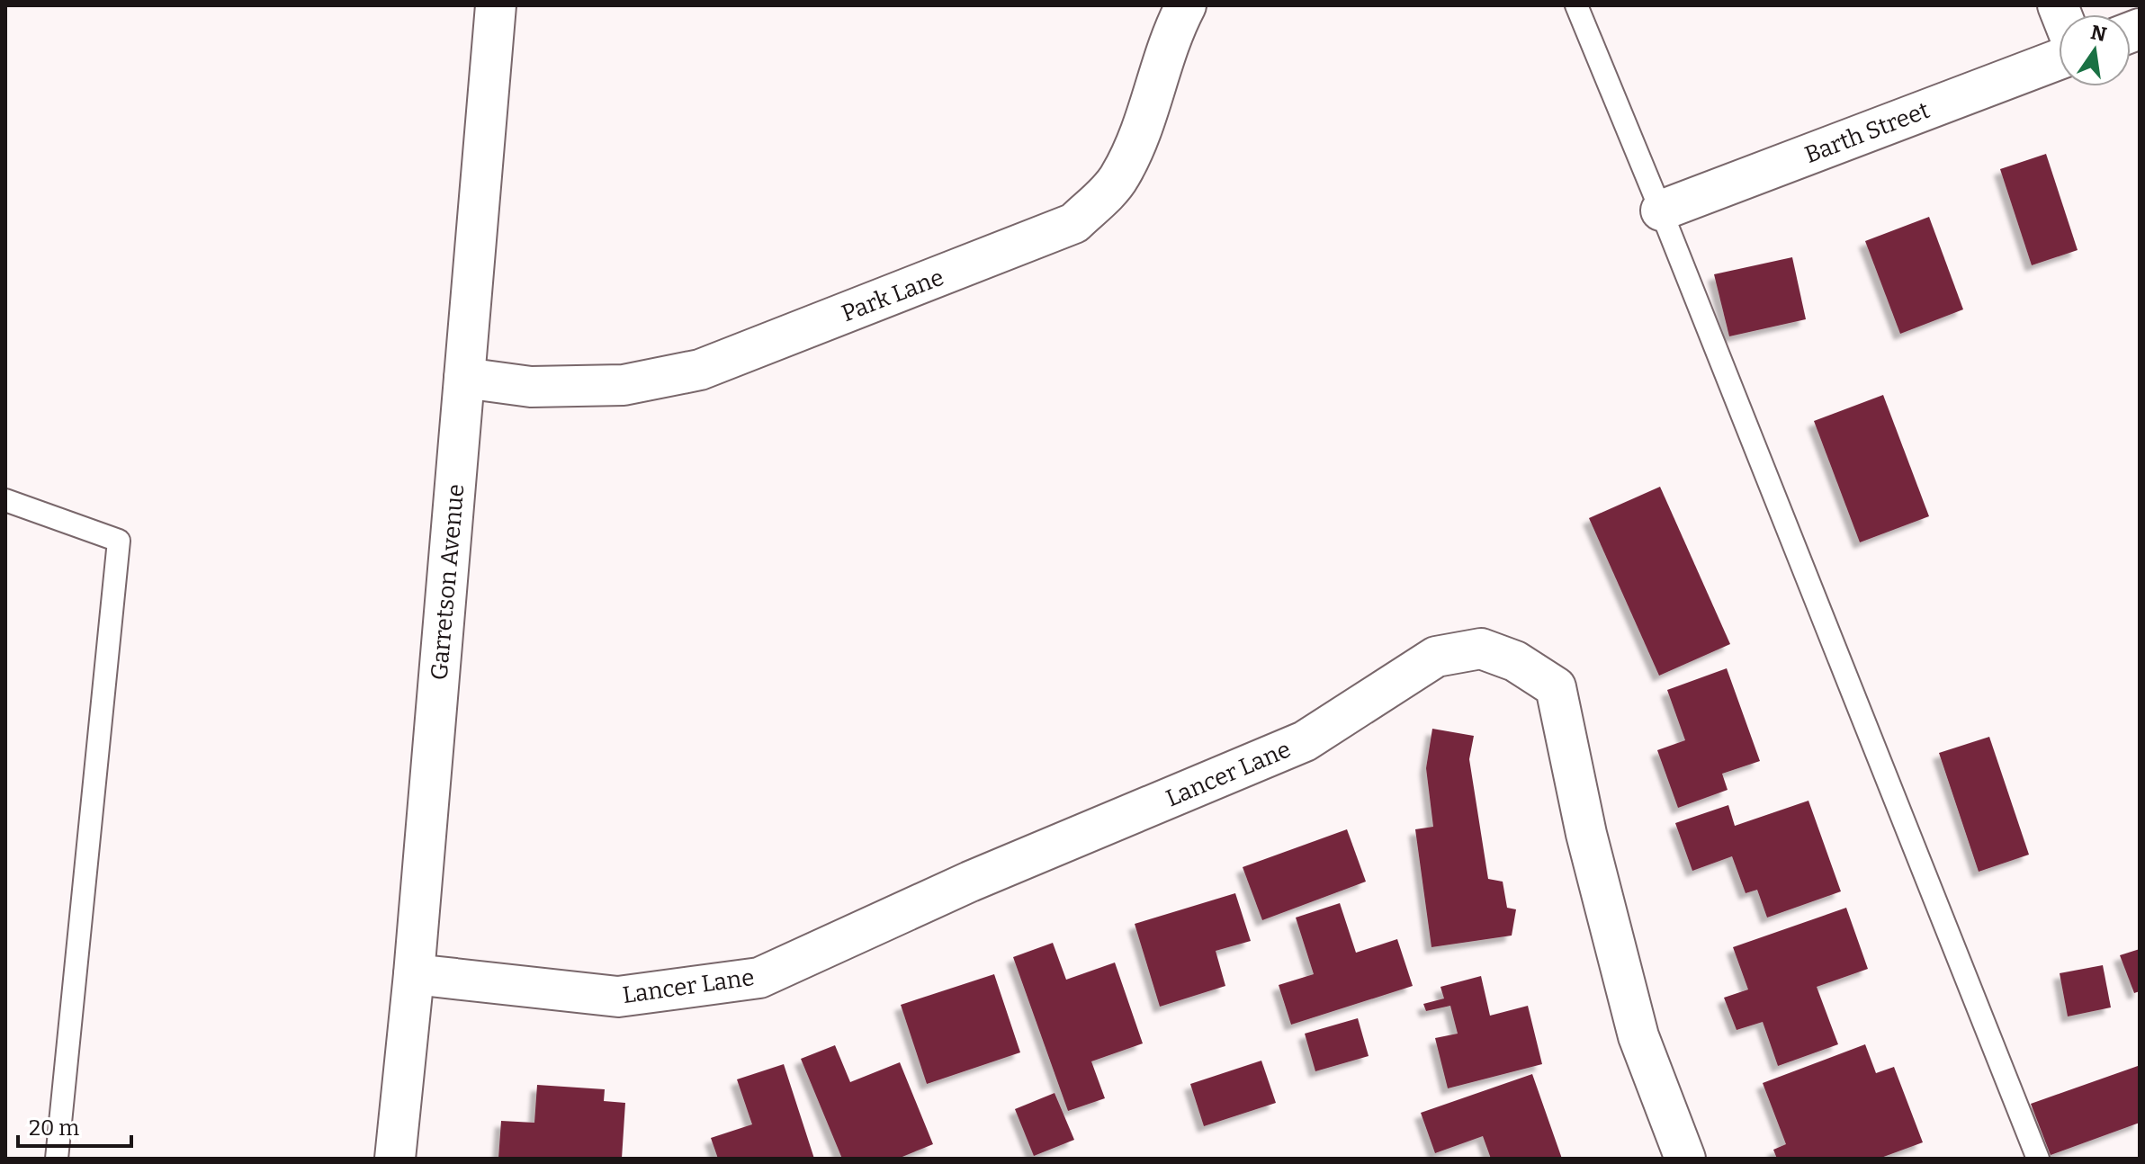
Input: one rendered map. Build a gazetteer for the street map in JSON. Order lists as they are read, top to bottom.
{
  "streets": {
    "street": [
      "Barth Street",
      "Park Lane",
      "Garretson Avenue",
      "Lancer Lane"
    ]
  },
  "crossings": [
    ["Park Lane", "Garretson Avenue"],
    ["Garretson Avenue", "Lancer Lane"]
  ],
  "scale_bar": "20 m",
  "north": "top"
}
